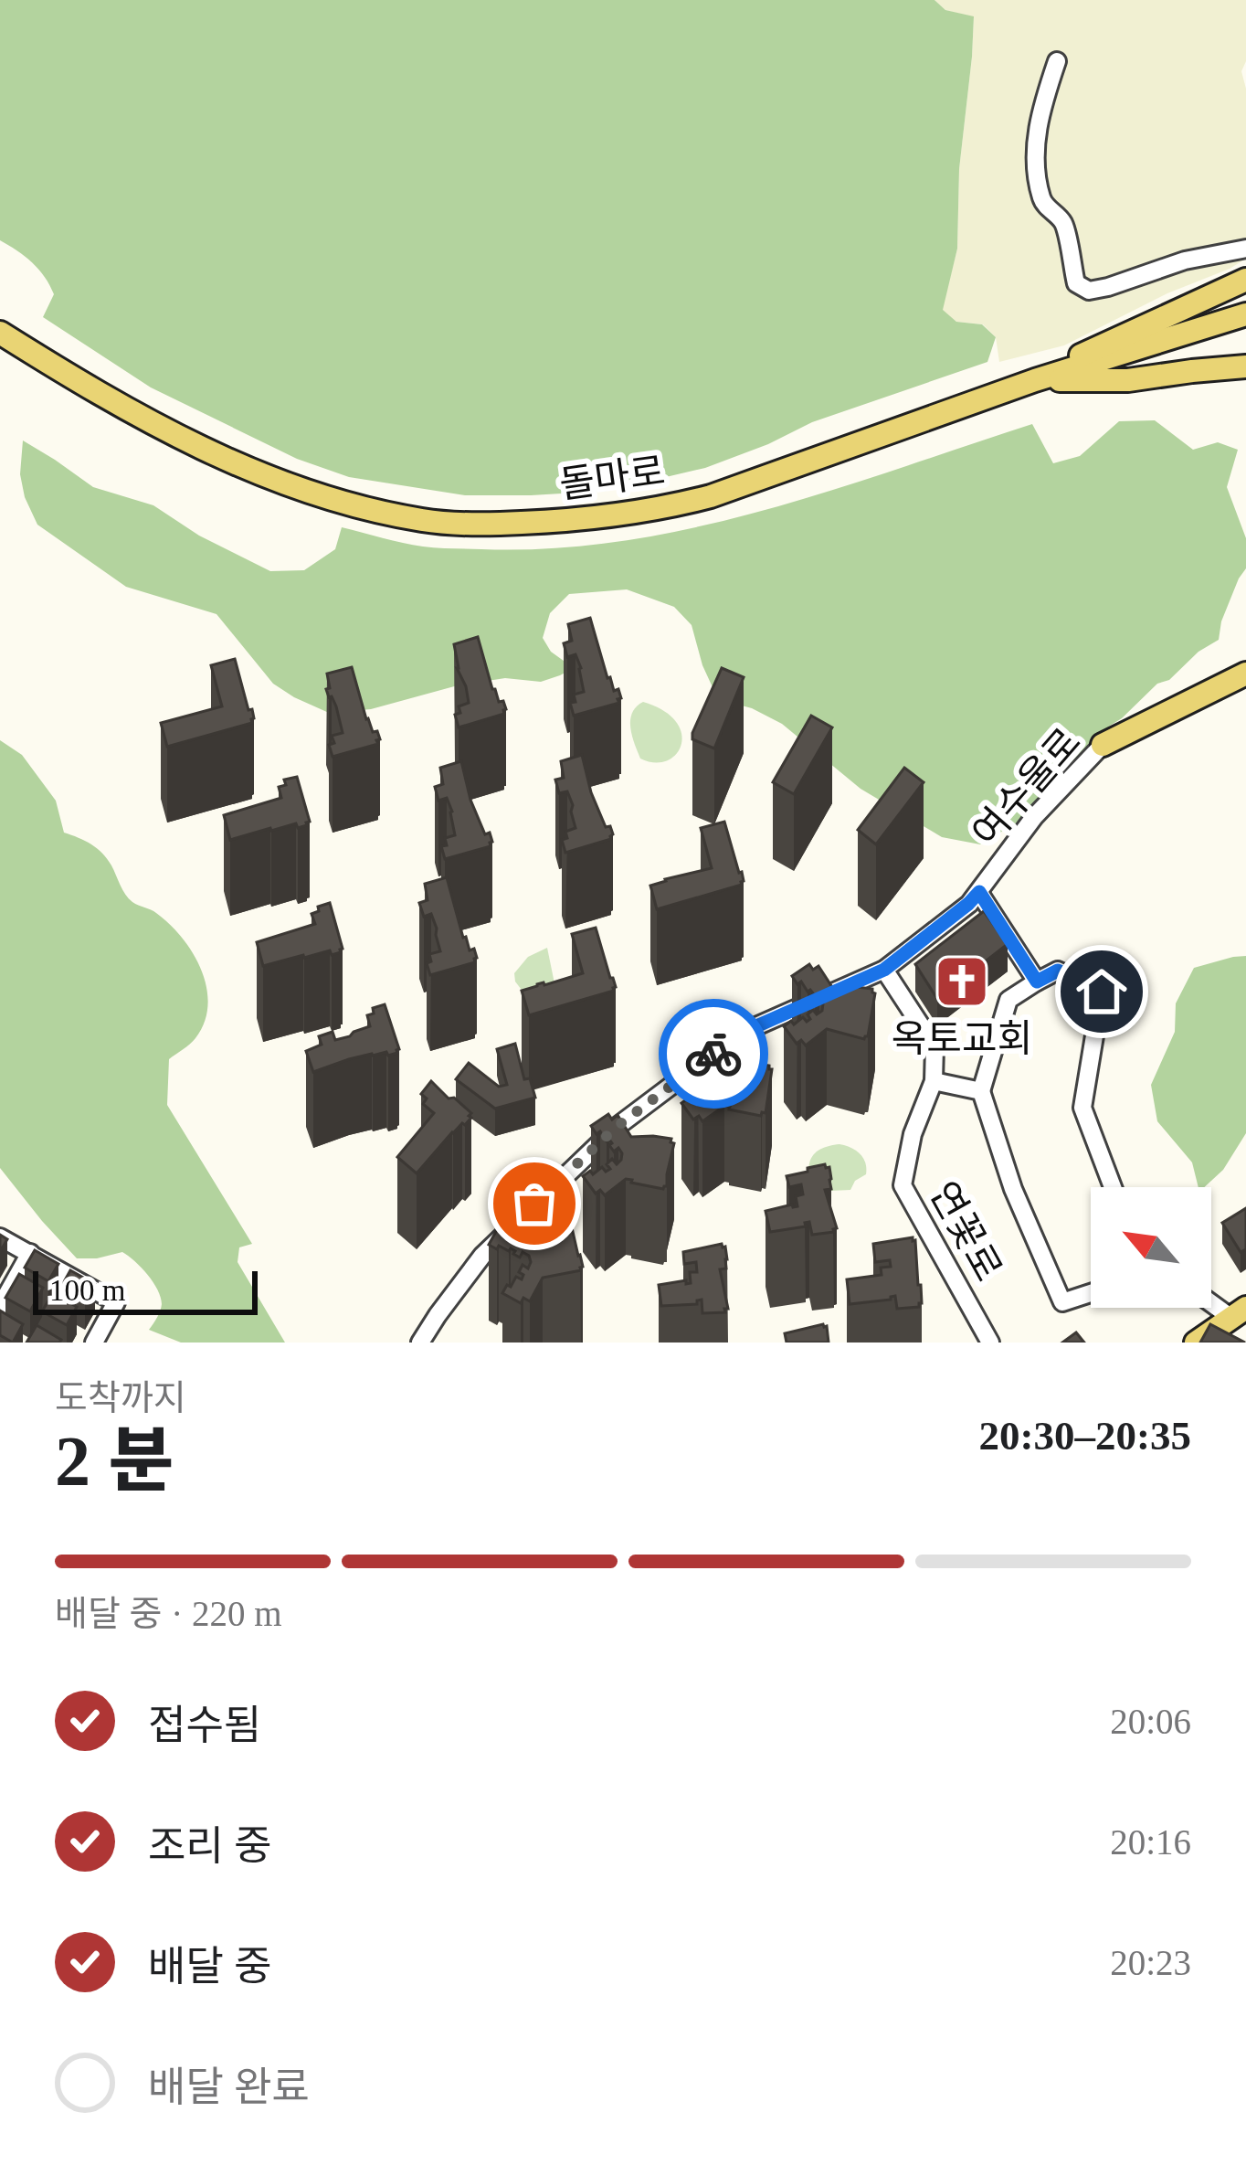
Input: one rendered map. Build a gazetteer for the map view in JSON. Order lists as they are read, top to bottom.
{
  "streets": {
    "main road": ["돌마로"],
    "street": ["여수울로", "연꽃로"]
  },
  "places": {
    "church": ["옥토교회"]
  },
  "scale_bar": "100 m",
  "north": "top left",
  "page": {
    "scale": "100 m",
    "heading": ["2 분", "도착까지", "20:30–20:35"],
    "bar": "배달 중 · 220 m",
    "list": [
      ["접수됨", "20:06"],
      ["조리 중", "20:16"],
      ["배달 중", "20:23"],
      "배달 완료"
    ]
  }
}
